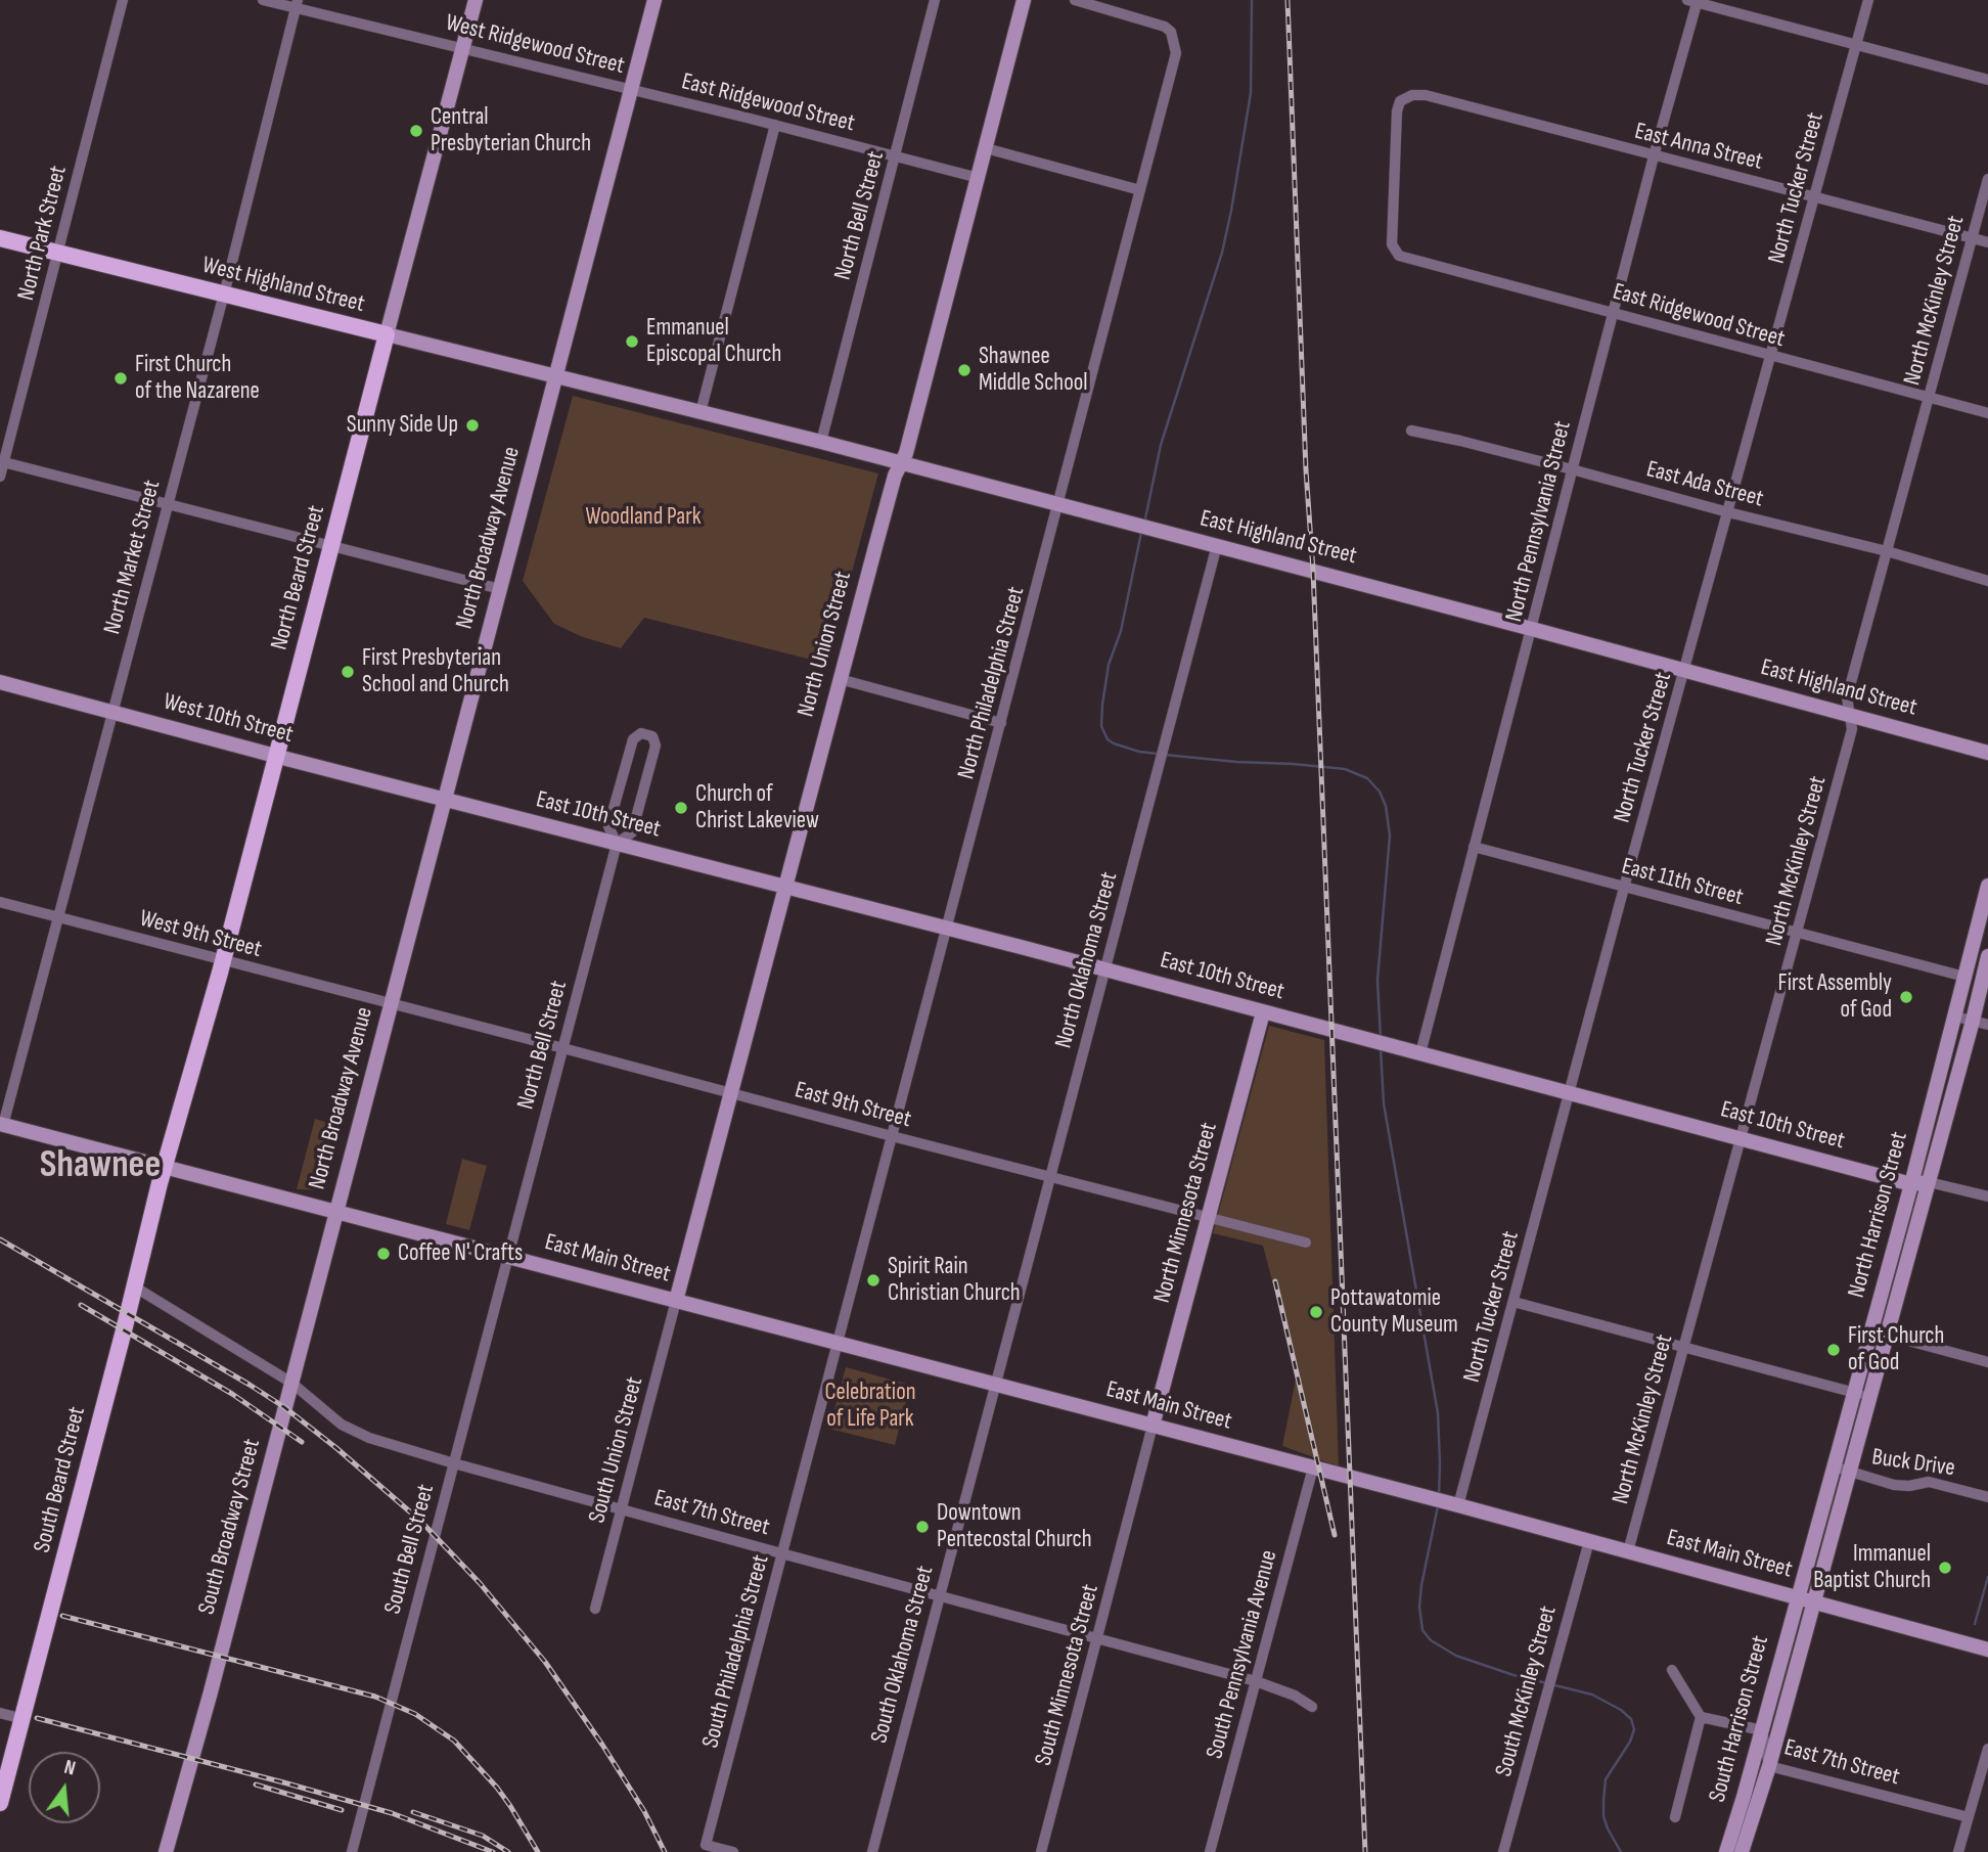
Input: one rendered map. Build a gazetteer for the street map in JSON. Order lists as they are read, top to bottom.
{
  "streets": {
    "main road": ["West Highland Street", "North Beard Street", "South Beard Street"],
    "street": [
      "West Ridgewood Street",
      "East Ridgewood Street",
      "East Anna Street",
      "North Tucker Street",
      "North Bell Street",
      "North Park Street",
      "North McKinley Street",
      "East Ada Street",
      "North Pennsylvania Street",
      "North Broadway Avenue",
      "East Highland Street",
      "North Market Street",
      "North Union Street",
      "North Philadelphia Street",
      "West 10th Street",
      "East 10th Street",
      "East 11th Street",
      "West 9th Street",
      "North Oklahoma Street",
      "East 9th Street",
      "North Minnesota Street",
      "North Harrison Street",
      "East Main Street",
      "South Union Street",
      "Buck Drive",
      "East 7th Street",
      "South Broadway Street",
      "South Bell Street",
      "South Philadelphia Street",
      "South Oklahoma Street",
      "South Pennsylvania Avenue",
      "South Minnesota Street",
      "South McKinley Street",
      "South Harrison Street"
    ]
  },
  "crossings": [
    ["West Ridgewood Street", "East Ridgewood Street"],
    ["West Ridgewood Street", "North Broadway Avenue"],
    ["West Ridgewood Street", "North Market Street"],
    ["West Ridgewood Street", "North Beard Street"],
    ["East Ridgewood Street", "East Anna Street"],
    ["East Ridgewood Street", "North Tucker Street"],
    ["East Ridgewood Street", "North Bell Street"],
    ["East Ridgewood Street", "North McKinley Street"],
    ["East Ridgewood Street", "North Pennsylvania Street"],
    ["East Ridgewood Street", "North Broadway Avenue"],
    ["East Ridgewood Street", "North Union Street"],
    ["East Anna Street", "North Tucker Street"],
    ["East Anna Street", "North McKinley Street"],
    ["East Anna Street", "North Pennsylvania Street"],
    ["North Tucker Street", "East Ada Street"],
    ["North Tucker Street", "East Highland Street"],
    ["North Tucker Street", "East 10th Street"],
    ["North Tucker Street", "East 11th Street"],
    ["North Tucker Street", "East Main Street"],
    ["North Bell Street", "East Highland Street"],
    ["North Bell Street", "East 10th Street"],
    ["North Bell Street", "East 9th Street"],
    ["North Bell Street", "East Main Street"],
    ["North Bell Street", "South Bell Street"],
    ["North Park Street", "West Highland Street"],
    ["West Highland Street", "North Broadway Avenue"],
    ["West Highland Street", "East Highland Street"],
    ["West Highland Street", "North Market Street"],
    ["West Highland Street", "North Beard Street"],
    ["North McKinley Street", "East Ada Street"],
    ["North McKinley Street", "East Highland Street"],
    ["North McKinley Street", "East 10th Street"],
    ["North McKinley Street", "East 11th Street"],
    ["North McKinley Street", "East Main Street"],
    ["East Ada Street", "North Pennsylvania Street"],
    ["North Pennsylvania Street", "East Highland Street"],
    ["North Pennsylvania Street", "East 10th Street"],
    ["North Pennsylvania Street", "East 11th Street"],
    ["North Broadway Avenue", "East Highland Street"],
    ["North Broadway Avenue", "West 10th Street"],
    ["North Broadway Avenue", "East 10th Street"],
    ["North Broadway Avenue", "West 9th Street"],
    ["North Broadway Avenue", "East 9th Street"],
    ["North Broadway Avenue", "East Main Street"],
    ["North Broadway Avenue", "South Broadway Street"],
    ["East Highland Street", "North Union Street"],
    ["East Highland Street", "North Philadelphia Street"],
    ["East Highland Street", "North Oklahoma Street"],
    ["North Market Street", "West 10th Street"],
    ["North Market Street", "West 9th Street"],
    ["North Market Street", "East Main Street"],
    ["North Beard Street", "West 10th Street"],
    ["North Beard Street", "West 9th Street"],
    ["North Beard Street", "East Main Street"],
    ["North Beard Street", "South Beard Street"],
    ["North Union Street", "East 10th Street"],
    ["North Union Street", "East 9th Street"],
    ["North Union Street", "East Main Street"],
    ["North Union Street", "South Union Street"],
    ["North Philadelphia Street", "East 10th Street"],
    ["North Philadelphia Street", "East 9th Street"],
    ["North Philadelphia Street", "East Main Street"],
    ["North Philadelphia Street", "South Philadelphia Street"],
    ["West 10th Street", "East 10th Street"],
    ["East 10th Street", "North Oklahoma Street"],
    ["East 10th Street", "North Minnesota Street"],
    ["East 10th Street", "North Harrison Street"],
    ["East 11th Street", "North Harrison Street"],
    ["West 9th Street", "East 9th Street"],
    ["North Oklahoma Street", "East 9th Street"],
    ["North Oklahoma Street", "East Main Street"],
    ["North Oklahoma Street", "South Oklahoma Street"],
    ["East 9th Street", "North Minnesota Street"],
    ["North Minnesota Street", "East Main Street"],
    ["North Minnesota Street", "South Minnesota Street"],
    ["North Harrison Street", "East Main Street"],
    ["North Harrison Street", "Buck Drive"],
    ["North Harrison Street", "South Harrison Street"],
    ["East Main Street", "South Union Street"],
    ["East Main Street", "South Beard Street"],
    ["East Main Street", "South Broadway Street"],
    ["East Main Street", "South Bell Street"],
    ["East Main Street", "South Philadelphia Street"],
    ["East Main Street", "South Oklahoma Street"],
    ["East Main Street", "South Pennsylvania Avenue"],
    ["East Main Street", "South Minnesota Street"],
    ["East Main Street", "South McKinley Street"],
    ["East Main Street", "South Harrison Street"],
    ["South Union Street", "East 7th Street"],
    ["South Beard Street", "East 7th Street"],
    ["East 7th Street", "South Broadway Street"],
    ["East 7th Street", "South Bell Street"],
    ["East 7th Street", "South Philadelphia Street"],
    ["East 7th Street", "South Oklahoma Street"],
    ["East 7th Street", "South Pennsylvania Avenue"],
    ["East 7th Street", "South Minnesota Street"],
    ["East 7th Street", "South Harrison Street"]
  ],
  "districts": ["Shawnee"],
  "parks": ["Woodland Park", "Celebration of Life Park"],
  "places": [
    "Central Presbyterian Church",
    "Emmanuel Episcopal Church",
    "Shawnee Middle School",
    "First Church of the Nazarene",
    "Sunny Side Up",
    "First Presbyterian School and Church",
    "Church of Christ Lakeview",
    "First Assembly of God",
    "Coffee N' Crafts",
    "Spirit Rain Christian Church",
    "Pottawatomie County Museum",
    "First Church of God",
    "Downtown Pentecostal Church",
    "Immanuel Baptist Church"
  ],
  "north": "top"
}
